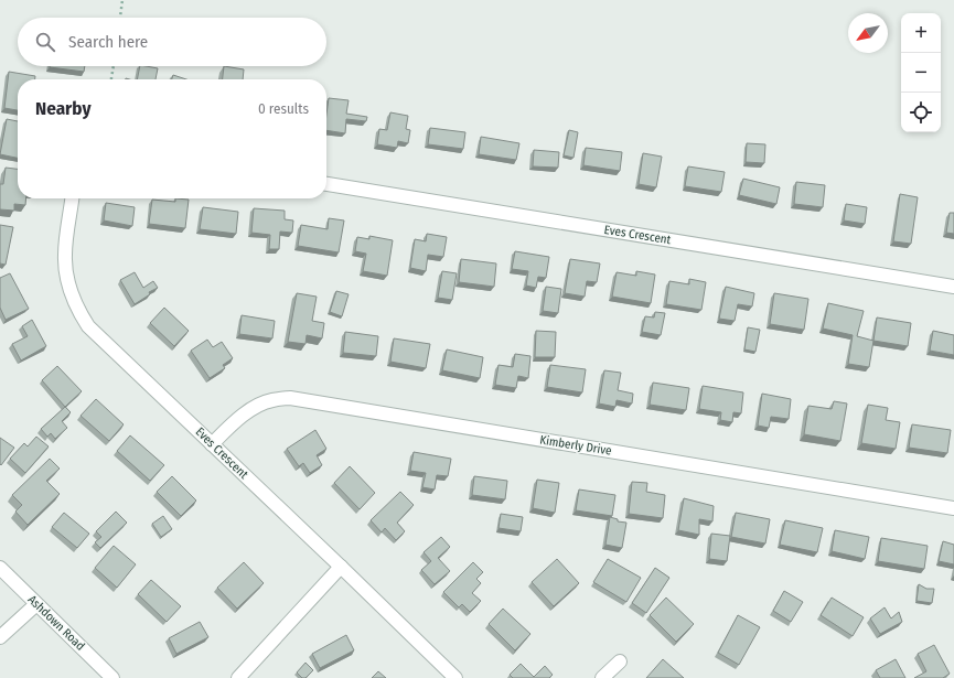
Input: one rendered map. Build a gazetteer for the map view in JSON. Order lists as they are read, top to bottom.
{
  "streets": {
    "street": ["Eves Crescent", "Kimberly Drive", "Ashdown Road"]
  },
  "crossings": [
    ["Eves Crescent", "Kimberly Drive"]
  ],
  "north": "bottom left",
  "page": {
    "map_buttons": ["+", "−"],
    "search": "Search here",
    "heading": ["Nearby", "0 results"]
  }
}
